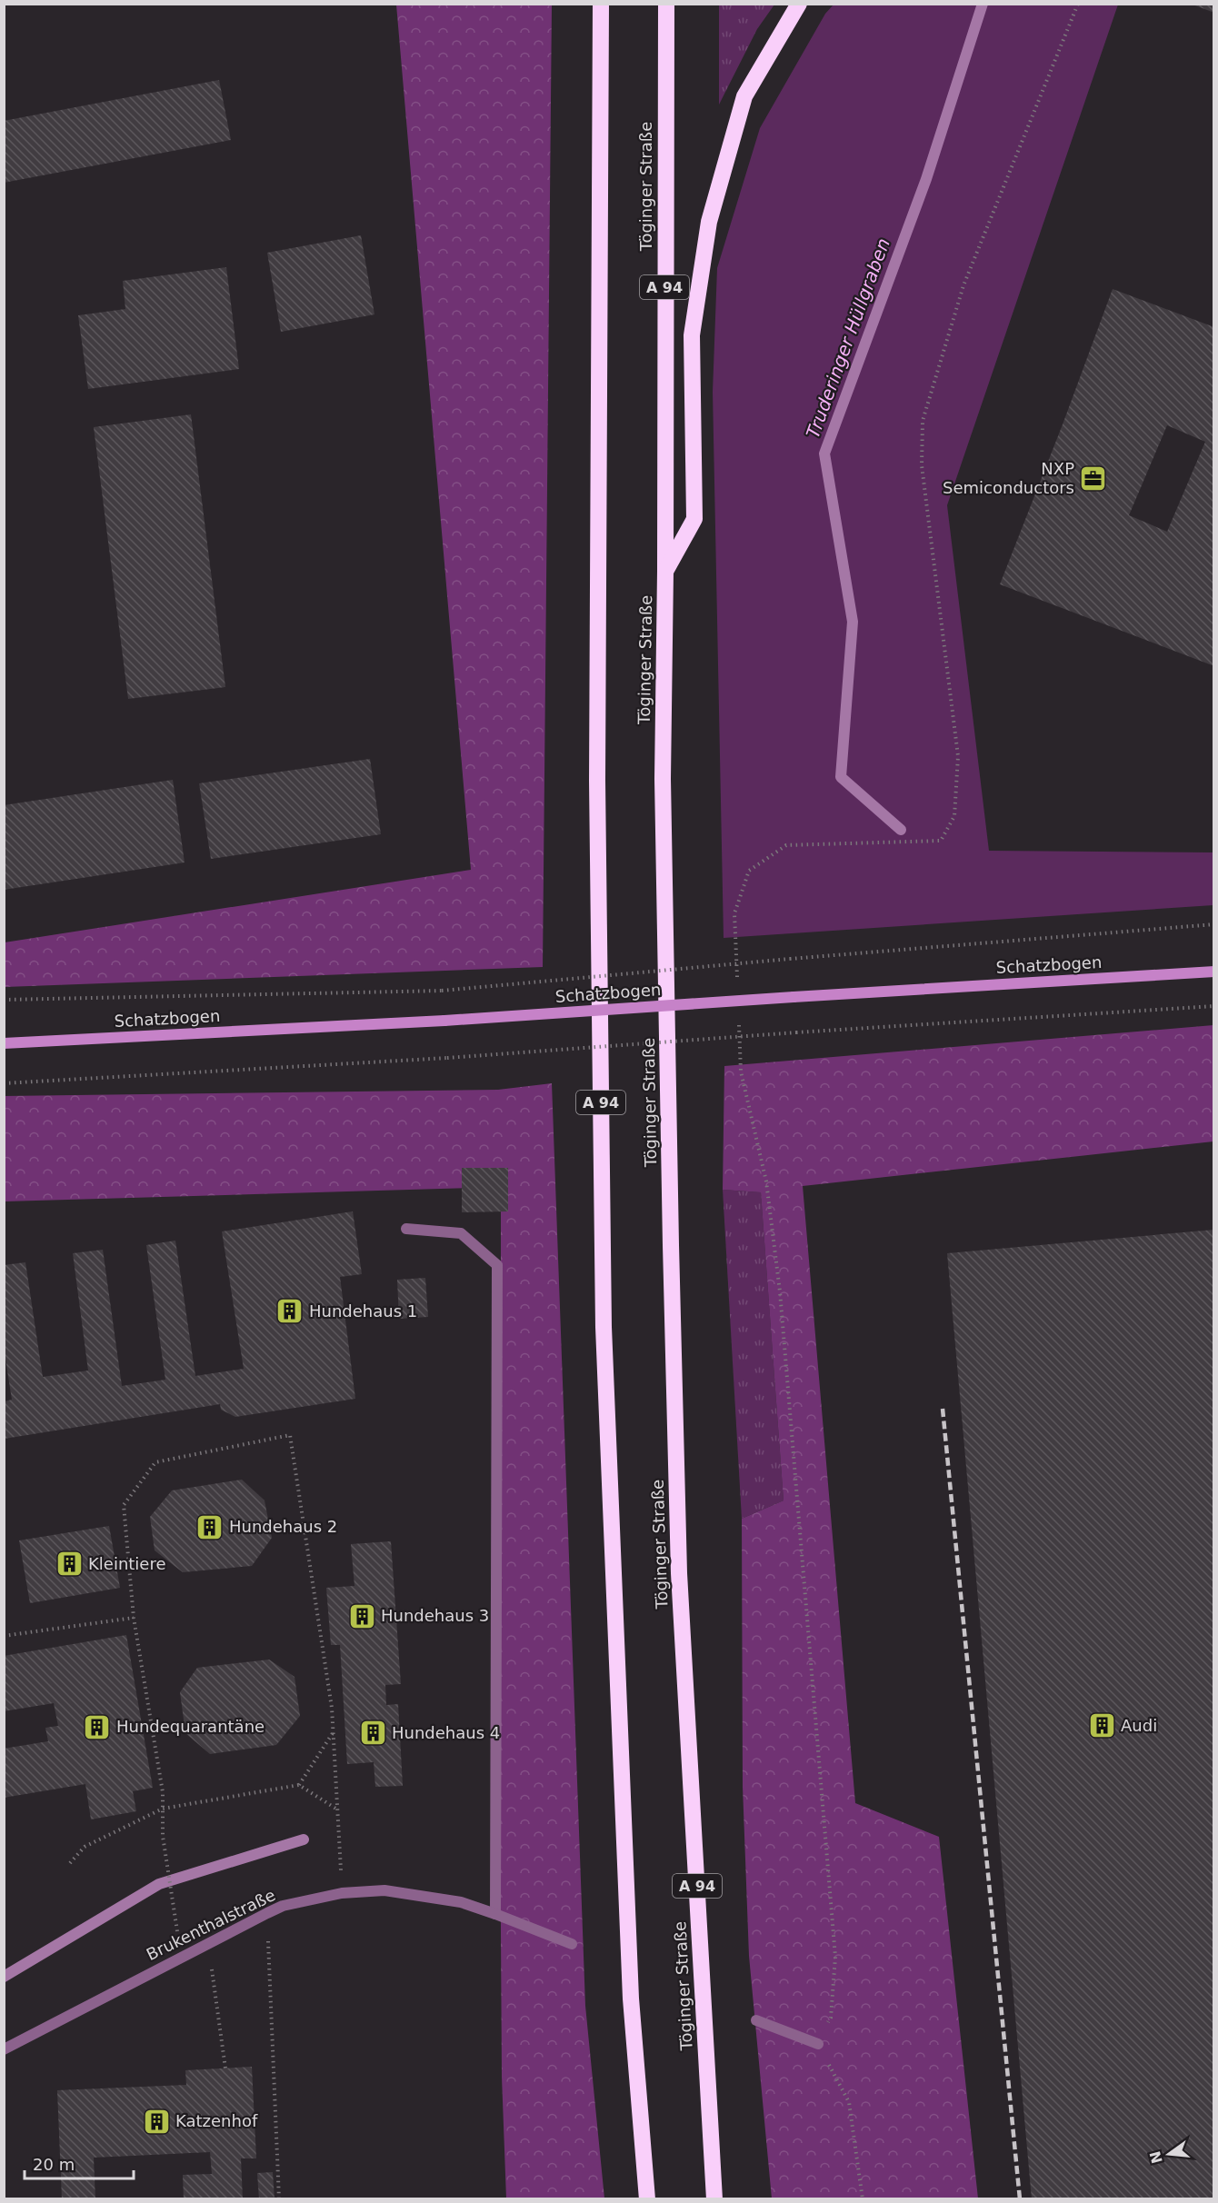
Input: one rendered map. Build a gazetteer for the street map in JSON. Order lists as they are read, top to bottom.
{
  "streets": {
    "highway": ["Töginger Straße", "A 94"],
    "main road": ["Schatzbogen"],
    "lane": ["Brukenthalstraße"]
  },
  "water": ["Truderinger Hüllgraben"],
  "places": {
    "office": ["NXP Semiconductors"],
    "building": [
      "Hundehaus 1",
      "Hundehaus 2",
      "Kleintiere",
      "Hundehaus 3",
      "Audi",
      "Hundequarantäne",
      "Hundehaus 4",
      "Katzenhof"
    ]
  },
  "scale_bar": "20 m",
  "north": "left"
}
